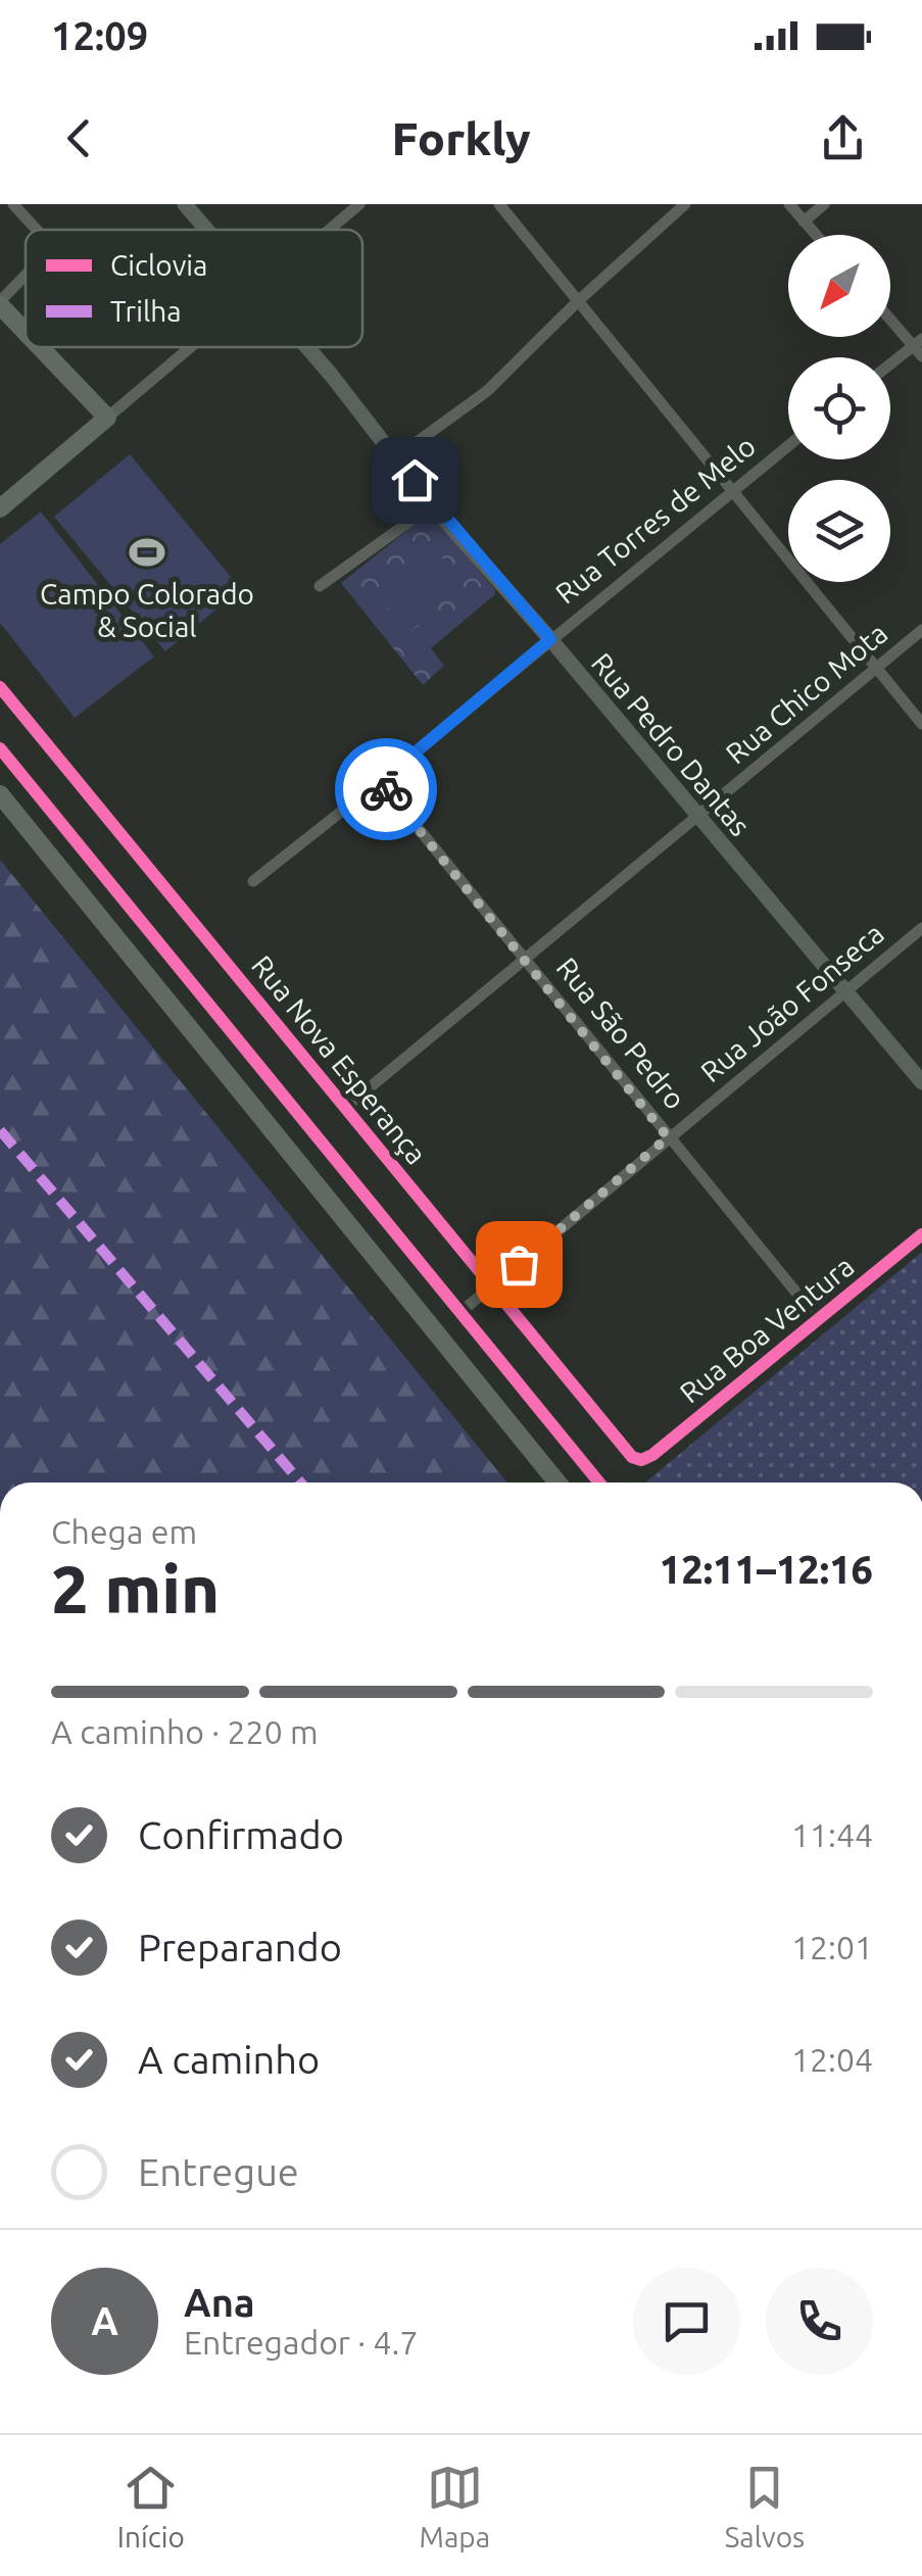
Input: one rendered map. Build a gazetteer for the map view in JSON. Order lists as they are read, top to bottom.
{
  "streets": {
    "main road": ["Rua Pedro Dantas"],
    "street": [
      "Rua Torres de Melo",
      "Rua Chico Mota",
      "Rua João Fonseca",
      "Rua São Pedro",
      "Rua Nova Esperança",
      "Rua Boa Ventura"
    ]
  },
  "crossings": [
    ["Rua Torres de Melo", "Rua Pedro Dantas"],
    ["Rua Torres de Melo", "Rua São Pedro"],
    ["Rua Chico Mota", "Rua Pedro Dantas"],
    ["Rua Chico Mota", "Rua São Pedro"],
    ["Rua Chico Mota", "Rua Nova Esperança"],
    ["Rua Pedro Dantas", "Rua João Fonseca"],
    ["Rua João Fonseca", "Rua São Pedro"],
    ["Rua João Fonseca", "Rua Nova Esperança"],
    ["Rua São Pedro", "Rua Boa Ventura"],
    ["Rua Nova Esperança", "Rua Boa Ventura"]
  ],
  "places": {
    "sports": ["Campo Colorado & Social"]
  },
  "legend": ["Ciclovia", "Trilha"],
  "north": "bottom left",
  "page": {
    "status": "12:09",
    "header": "Forkly",
    "heading": ["2 min", "Chega em", "12:11–12:16"],
    "panel": ["Ana", "Entregador · 4.7"],
    "bar": "A caminho · 220 m",
    "list": [
      ["Confirmado", "11:44"],
      ["Preparando", "12:01"],
      ["A caminho", "12:04"],
      "Entregue"
    ],
    "round": "A",
    "tabs": ["Início", "Mapa", "Salvos"]
  }
}
